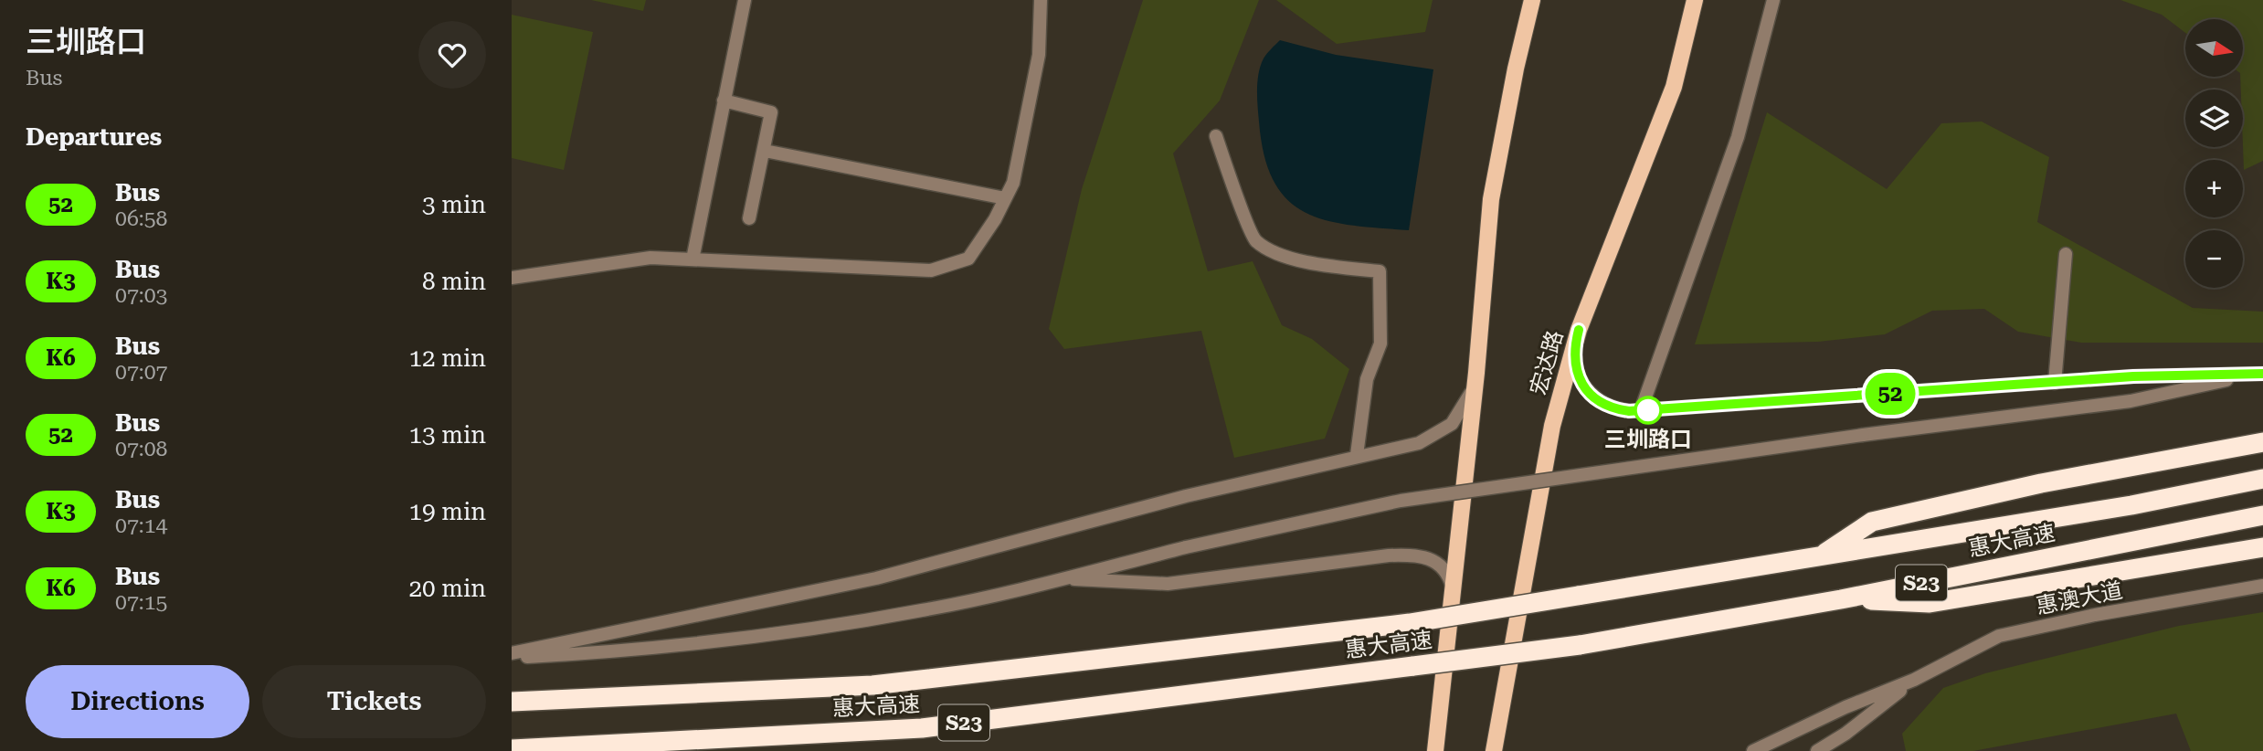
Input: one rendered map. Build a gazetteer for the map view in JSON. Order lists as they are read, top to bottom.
{
  "streets": {
    "highway": ["惠大高速", "S23"],
    "main road": ["宏达路"],
    "street": ["惠澳大道"]
  },
  "places": ["三圳路口"],
  "lines": ["bus line 52"],
  "north": "right",
  "page": {
    "heading": [
      ["三圳路口", "Bus"],
      "Departures"
    ],
    "on_map": "52",
    "map_buttons": ["+", "−"],
    "list": [
      {
        "mark": "52",
        "name": "Bus",
        "note": "06:58",
        "value": "3 min"
      },
      {
        "mark": "K3",
        "name": "Bus",
        "note": "07:03",
        "value": "8 min"
      },
      {
        "mark": "K6",
        "name": "Bus",
        "note": "07:07",
        "value": "12 min"
      },
      {
        "mark": "52",
        "name": "Bus",
        "note": "07:08",
        "value": "13 min"
      },
      {
        "mark": "K3",
        "name": "Bus",
        "note": "07:14",
        "value": "19 min"
      },
      {
        "mark": "K6",
        "name": "Bus",
        "note": "07:15",
        "value": "20 min"
      }
    ],
    "buttons": ["Directions", "Tickets"]
  }
}
